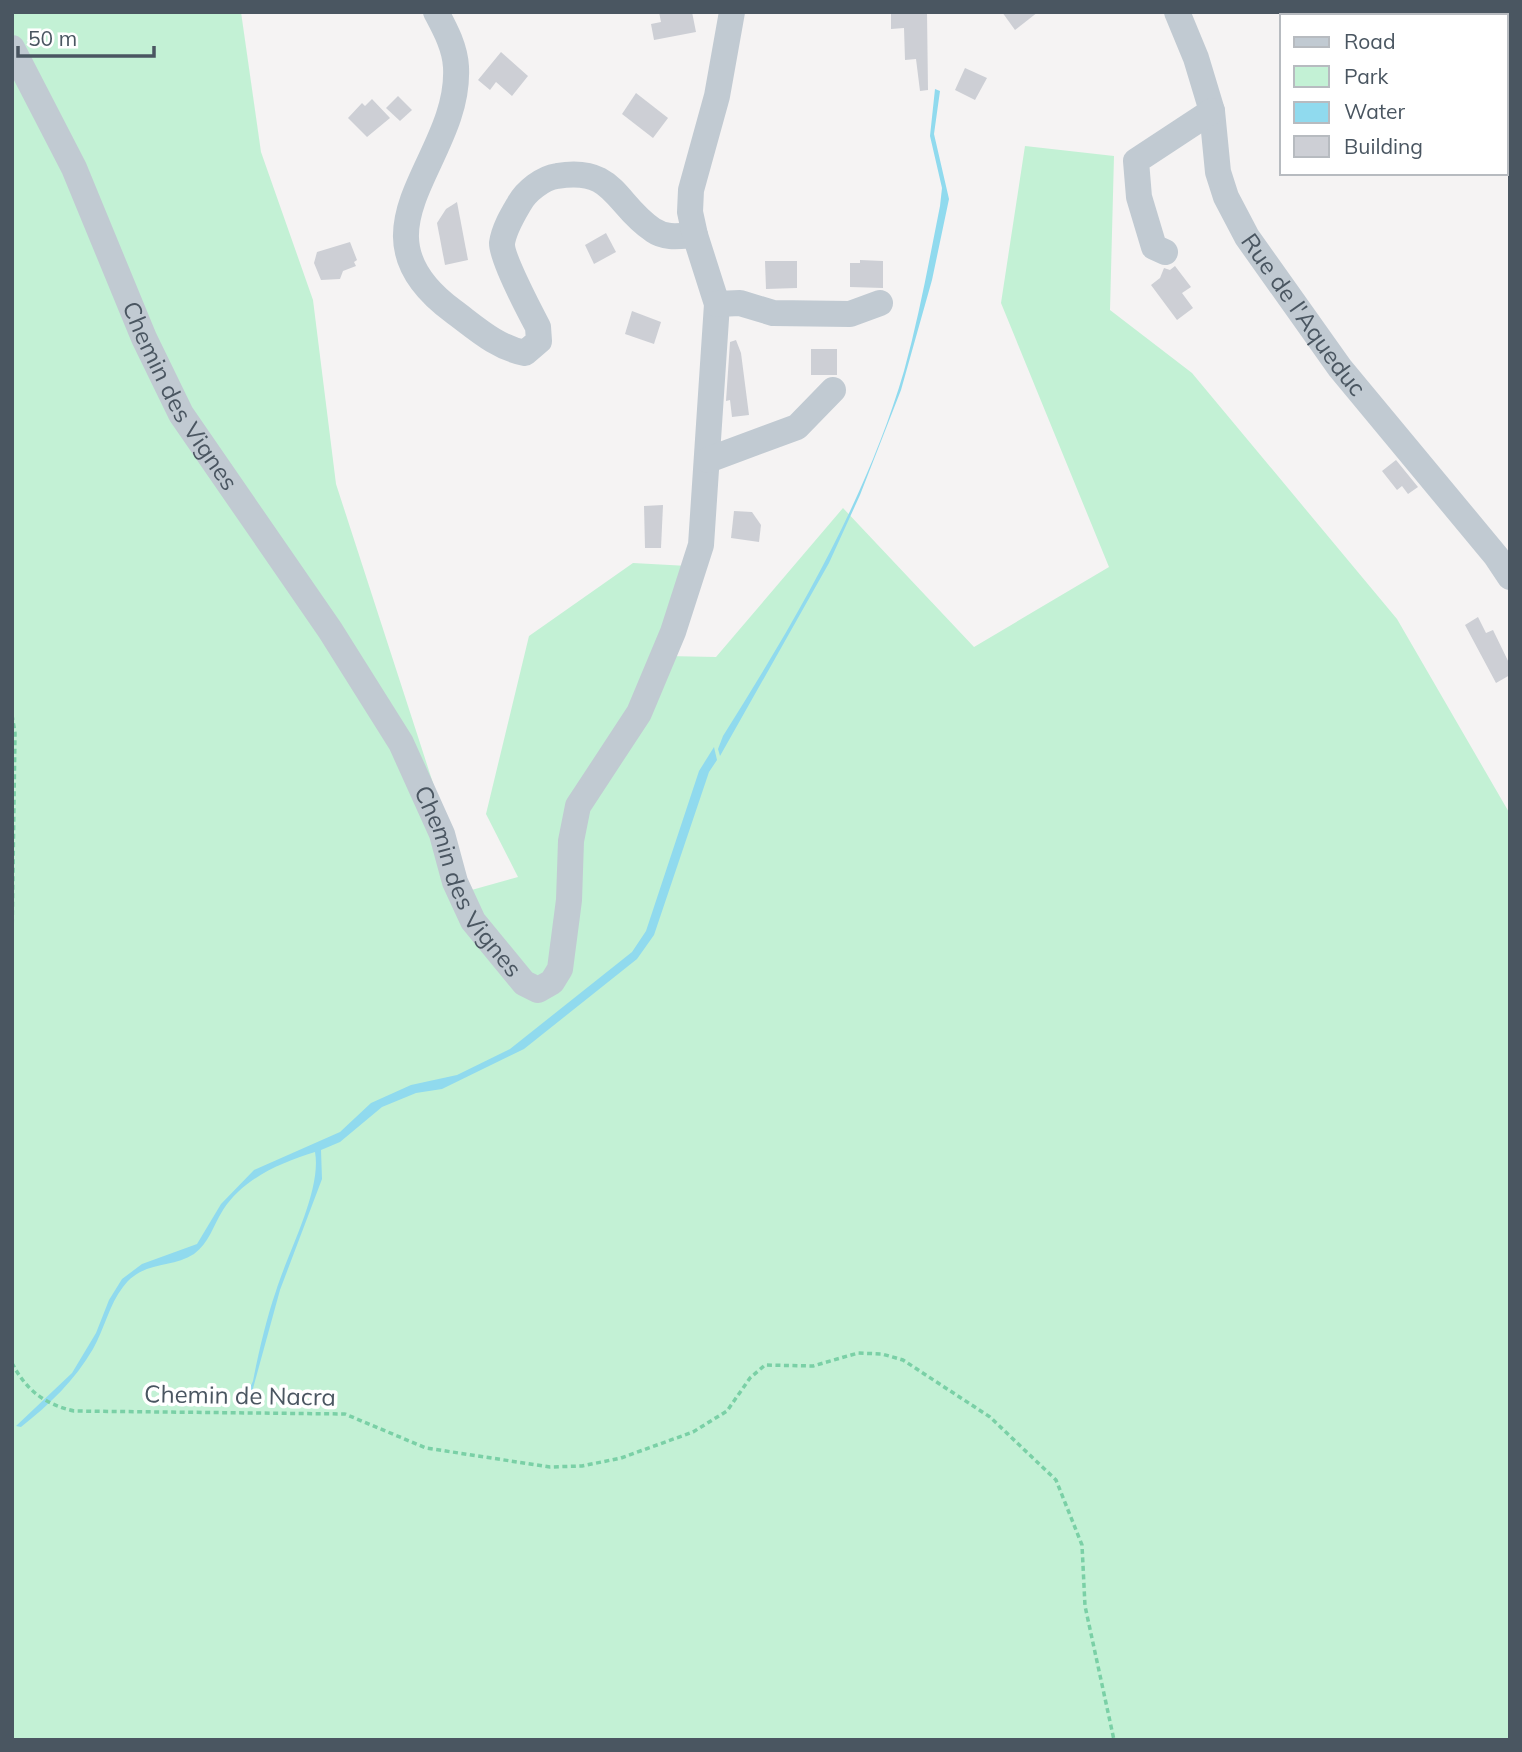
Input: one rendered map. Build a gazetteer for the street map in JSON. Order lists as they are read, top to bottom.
{
  "streets": {
    "street": ["Rue de l'Aqueduc", "Chemin des Vignes"],
    "path": ["Chemin de Nacra"]
  },
  "legend": [
    "Road",
    "Park",
    "Water",
    "Building"
  ],
  "scale_bar": "50 m"
}
